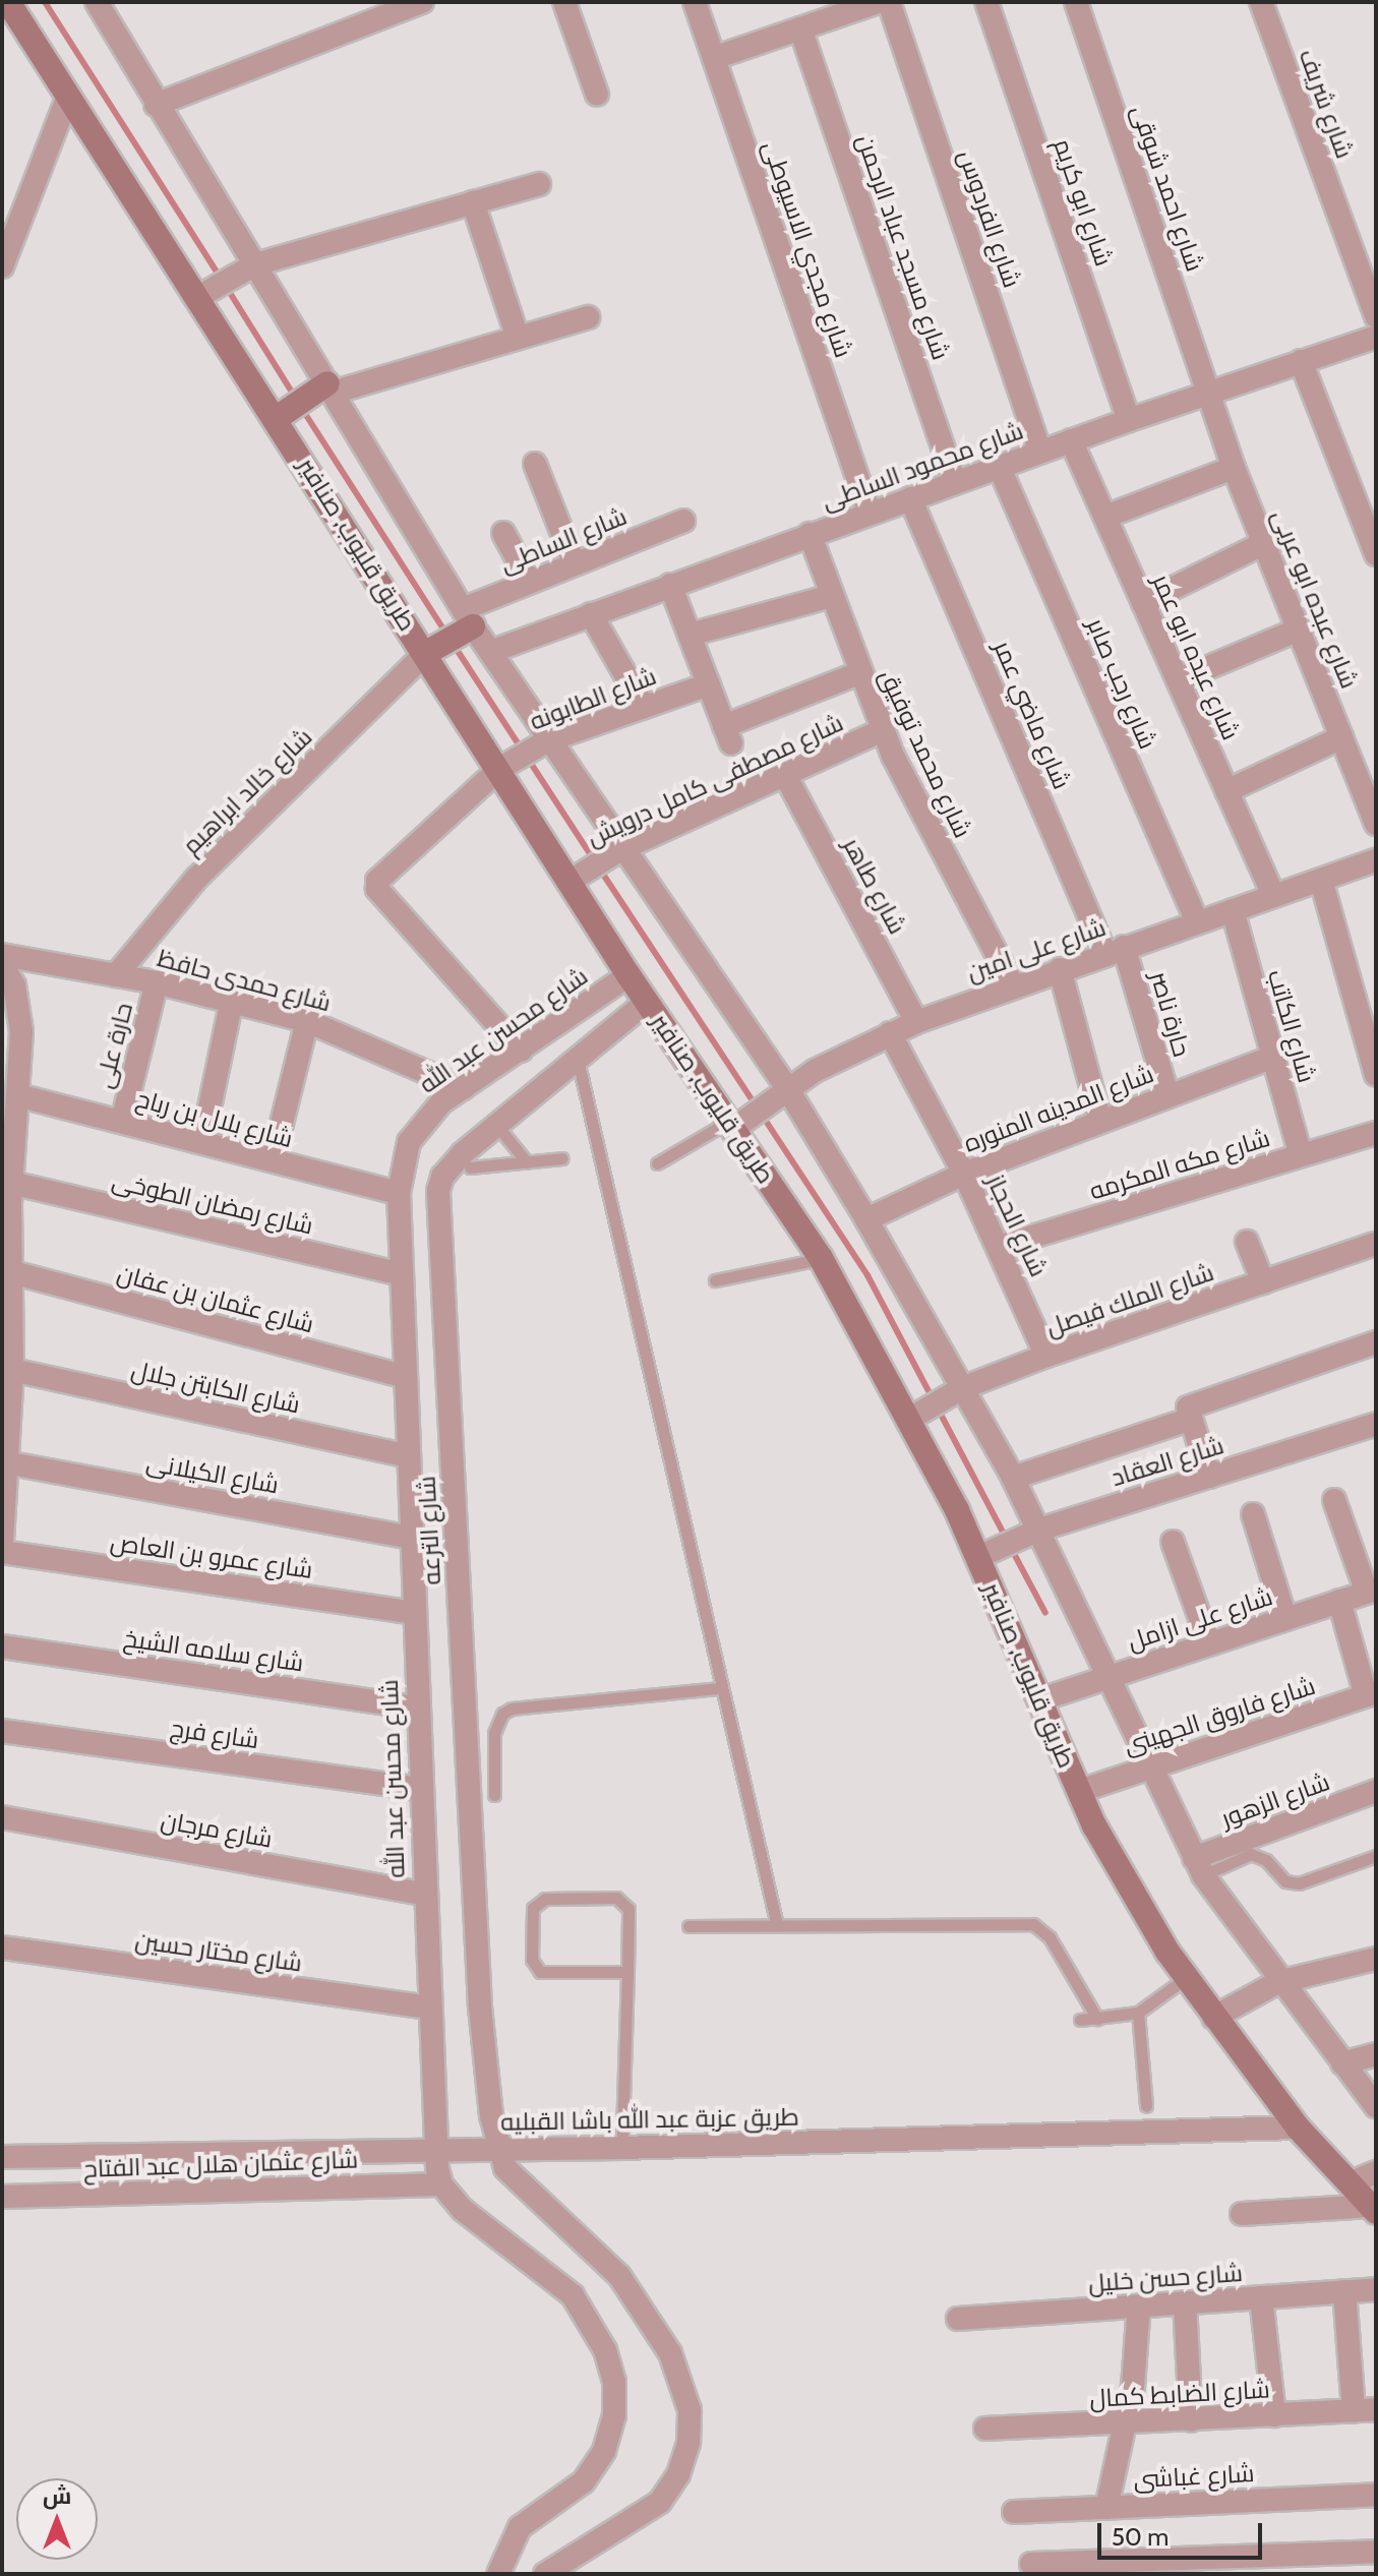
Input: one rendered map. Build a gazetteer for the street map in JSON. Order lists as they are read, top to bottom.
{
  "streets": {
    "street": [
      "شارع شريف",
      "شارع احمد شوقى",
      "شارع ابو كريم",
      "شارع الفردوس",
      "شارع مسجد عباد الرحمن",
      "شارع مجدي الاسيوطى",
      "شارع محمود الساطى",
      "شارع الساطى",
      "طريق قليوب, صنافير",
      "شارع عبده ابو عربى",
      "شارع عبده ابو عمر",
      "شارع رجب صابر",
      "شارع الطابونه",
      "شارع ماضي عمر",
      "شارع محمد توفيق",
      "شارع مصطفى كامل درويش",
      "شارع خالد ابراهيم",
      "شارع طاهر",
      "شارع على امين",
      "شارع حمدى حافظ",
      "حارة ناصر",
      "شارع الكاتب",
      "شارع محسن عبد الله",
      "حارة على",
      "شارع المدينه المنوره",
      "شارع بلال بن رباح",
      "شارع مكه المكرمه",
      "شارع رمضان الطوخى",
      "شارع الحجاز",
      "شارع عثمان بن عفان",
      "شارع الملك فيصل",
      "شارع الكابتن جلال",
      "شارع العقاد",
      "شارع الكيلانى",
      "شارع الترعه",
      "شارع عمرو بن العاص",
      "شارع على ازامل",
      "شارع سلامه الشيخ",
      "شارع فاروق الجهينى",
      "شارع فرج",
      "شارع الزهور",
      "شارع مرجان",
      "شارع مختار حسين",
      "طريق عزبة عبد الله باشا القبليه",
      "شارع عثمان هلال عبد الفتاح",
      "شارع حسن خليل",
      "شارع الضابط كمال",
      "شارع غباشى"
    ]
  },
  "crossings": [
    ["شارع احمد شوقى", "شارع محمود الساطى"],
    ["شارع احمد شوقى", "شارع عبده ابو عربى"],
    ["شارع ابو كريم", "شارع محمود الساطى"],
    ["شارع الفردوس", "شارع محمود الساطى"],
    ["شارع مسجد عباد الرحمن", "شارع محمود الساطى"],
    ["شارع مجدي الاسيوطى", "شارع محمود الساطى"],
    ["شارع محمود الساطى", "شارع عبده ابو عربى"],
    ["شارع محمود الساطى", "شارع عبده ابو عمر"],
    ["شارع محمود الساطى", "شارع رجب صابر"],
    ["شارع محمود الساطى", "شارع ماضي عمر"],
    ["شارع محمود الساطى", "شارع محمد توفيق"],
    ["طريق قليوب, صنافير", "شارع الطابونه"],
    ["طريق قليوب, صنافير", "شارع مصطفى كامل درويش"],
    ["طريق قليوب, صنافير", "شارع خالد ابراهيم"],
    ["طريق قليوب, صنافير", "شارع على امين"],
    ["طريق قليوب, صنافير", "شارع محسن عبد الله"],
    ["طريق قليوب, صنافير", "شارع الملك فيصل"],
    ["طريق قليوب, صنافير", "شارع العقاد"],
    ["طريق قليوب, صنافير", "شارع الترعه"],
    ["طريق قليوب, صنافير", "شارع على ازامل"],
    ["طريق قليوب, صنافير", "شارع فاروق الجهينى"],
    ["طريق قليوب, صنافير", "طريق عزبة عبد الله باشا القبليه"],
    ["شارع عبده ابو عمر", "شارع على امين"],
    ["شارع رجب صابر", "شارع على امين"],
    ["شارع الطابونه", "شارع محسن عبد الله"],
    ["شارع ماضي عمر", "شارع على امين"],
    ["شارع ماضي عمر", "حارة ناصر"],
    ["شارع محمد توفيق", "شارع مصطفى كامل درويش"],
    ["شارع محمد توفيق", "شارع على امين"],
    ["شارع مصطفى كامل درويش", "شارع طاهر"],
    ["شارع خالد ابراهيم", "شارع حمدى حافظ"],
    ["شارع طاهر", "شارع على امين"],
    ["شارع على امين", "حارة ناصر"],
    ["شارع على امين", "شارع الكاتب"],
    ["شارع على امين", "شارع الحجاز"],
    ["شارع حمدى حافظ", "شارع محسن عبد الله"],
    ["شارع حمدى حافظ", "حارة على"],
    ["حارة ناصر", "شارع المدينه المنوره"],
    ["شارع الكاتب", "شارع المدينه المنوره"],
    ["شارع الكاتب", "شارع مكه المكرمه"],
    ["شارع محسن عبد الله", "شارع بلال بن رباح"],
    ["شارع محسن عبد الله", "شارع رمضان الطوخى"],
    ["شارع محسن عبد الله", "شارع عثمان بن عفان"],
    ["شارع محسن عبد الله", "شارع الكابتن جلال"],
    ["شارع محسن عبد الله", "شارع الكيلانى"],
    ["شارع محسن عبد الله", "شارع عمرو بن العاص"],
    ["شارع محسن عبد الله", "شارع سلامه الشيخ"],
    ["شارع محسن عبد الله", "شارع فرج"],
    ["شارع محسن عبد الله", "شارع مرجان"],
    ["شارع محسن عبد الله", "شارع مختار حسين"],
    ["شارع محسن عبد الله", "طريق عزبة عبد الله باشا القبليه"],
    ["شارع محسن عبد الله", "شارع عثمان هلال عبد الفتاح"],
    ["حارة على", "شارع بلال بن رباح"],
    ["شارع المدينه المنوره", "شارع الحجاز"],
    ["شارع مكه المكرمه", "شارع الحجاز"],
    ["شارع الحجاز", "شارع الملك فيصل"],
    ["شارع الترعه", "طريق عزبة عبد الله باشا القبليه"]
  ],
  "scale_bar": "50 m",
  "north": "top"
}
